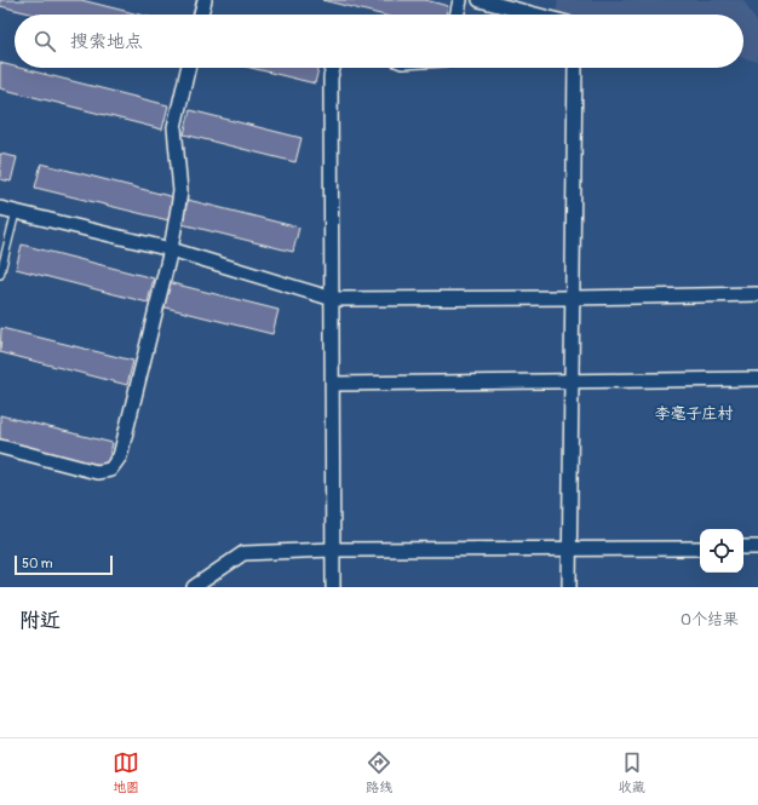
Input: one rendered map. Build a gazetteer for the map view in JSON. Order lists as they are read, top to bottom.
{
  "districts": ["李毫子庄村"],
  "scale_bar": "50 m",
  "page": {
    "search": "搜索地点",
    "scale": "50 m",
    "heading": ["附近", "0个结果"],
    "nav": ["地图", "路线", "收藏"]
  }
}
